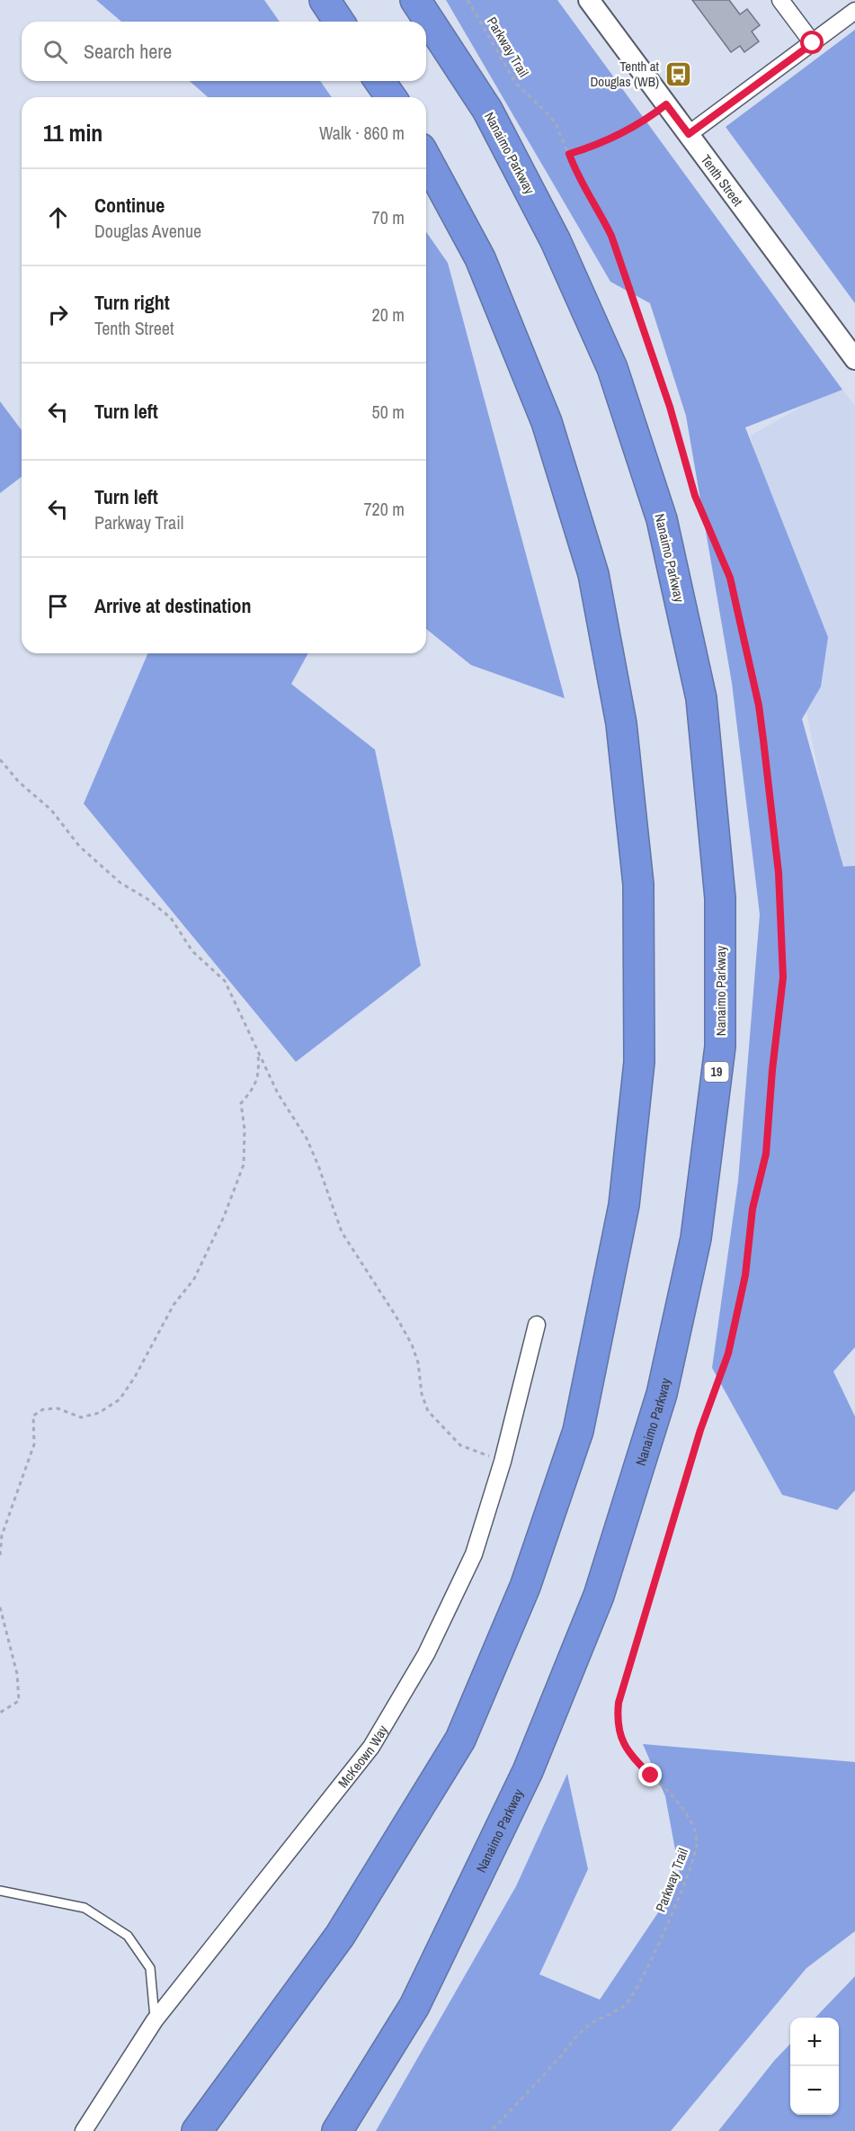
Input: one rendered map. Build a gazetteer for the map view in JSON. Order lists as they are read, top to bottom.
{
  "streets": {
    "highway": ["Nanaimo Parkway", "19"],
    "street": ["Tenth Street", "McKeown Way"],
    "path": ["Parkway Trail"]
  },
  "places": {
    "bus stop": ["Tenth at Douglas (WB)"]
  },
  "page": {
    "search": "Search here",
    "heading": ["11 min", "Walk · 860 m"],
    "list": [
      ["Continue", "Douglas Avenue", "70 m"],
      ["Turn right", "Tenth Street", "20 m"],
      ["Turn left", "50 m"],
      ["Turn left", "Parkway Trail", "720 m"],
      "Arrive at destination"
    ],
    "map_buttons": ["+", "−"]
  }
}
